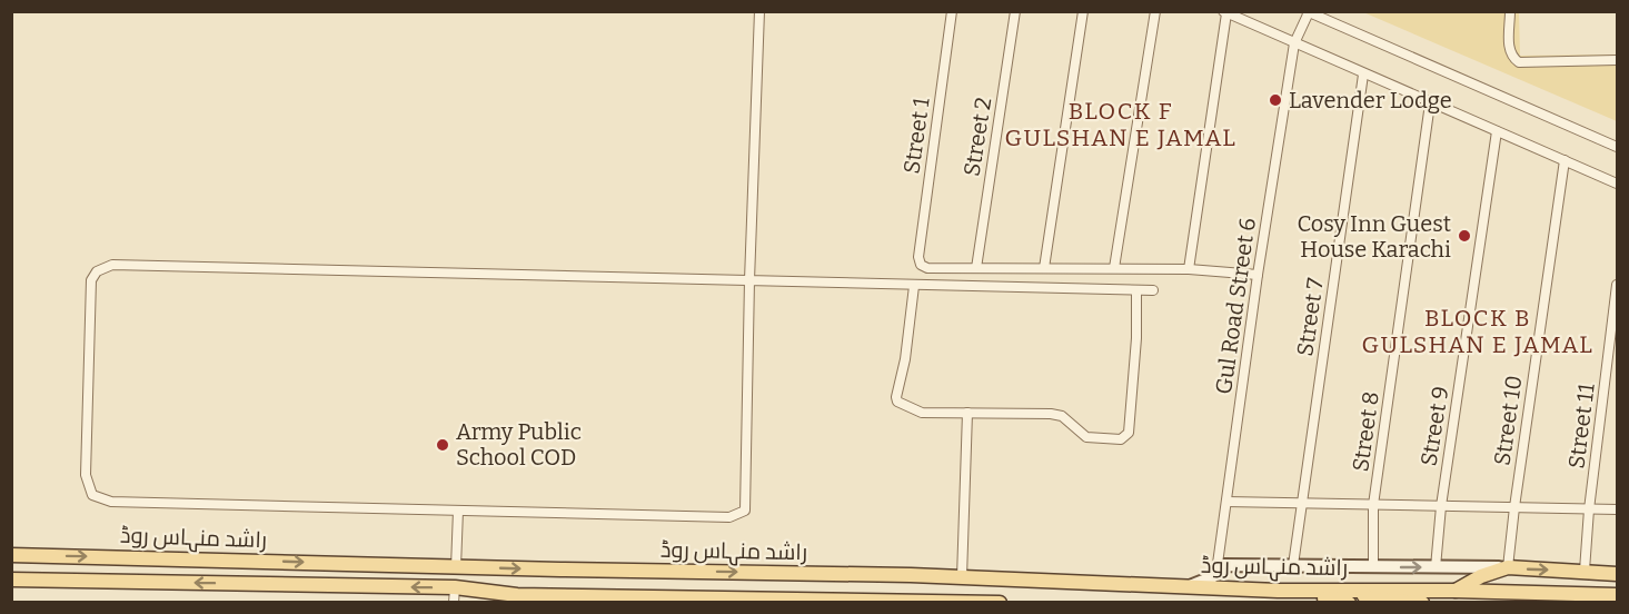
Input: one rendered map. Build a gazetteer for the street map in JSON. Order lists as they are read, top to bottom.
{
  "streets": {
    "main road": ["راشد منہاس روڈ"],
    "street": [
      "Street 1",
      "Street 2",
      "Gul Road Street 6",
      "Street 7",
      "Street 10",
      "Street 9",
      "Street 11",
      "Street 8"
    ]
  },
  "crossings": [
    ["Street 1", "Street 2"]
  ],
  "districts": ["BLOCK F GULSHAN E JAMAL", "BLOCK B GULSHAN E JAMAL"],
  "places": ["Lavender Lodge", "Cosy Inn Guest House Karachi", "Army Public School COD"]
}
